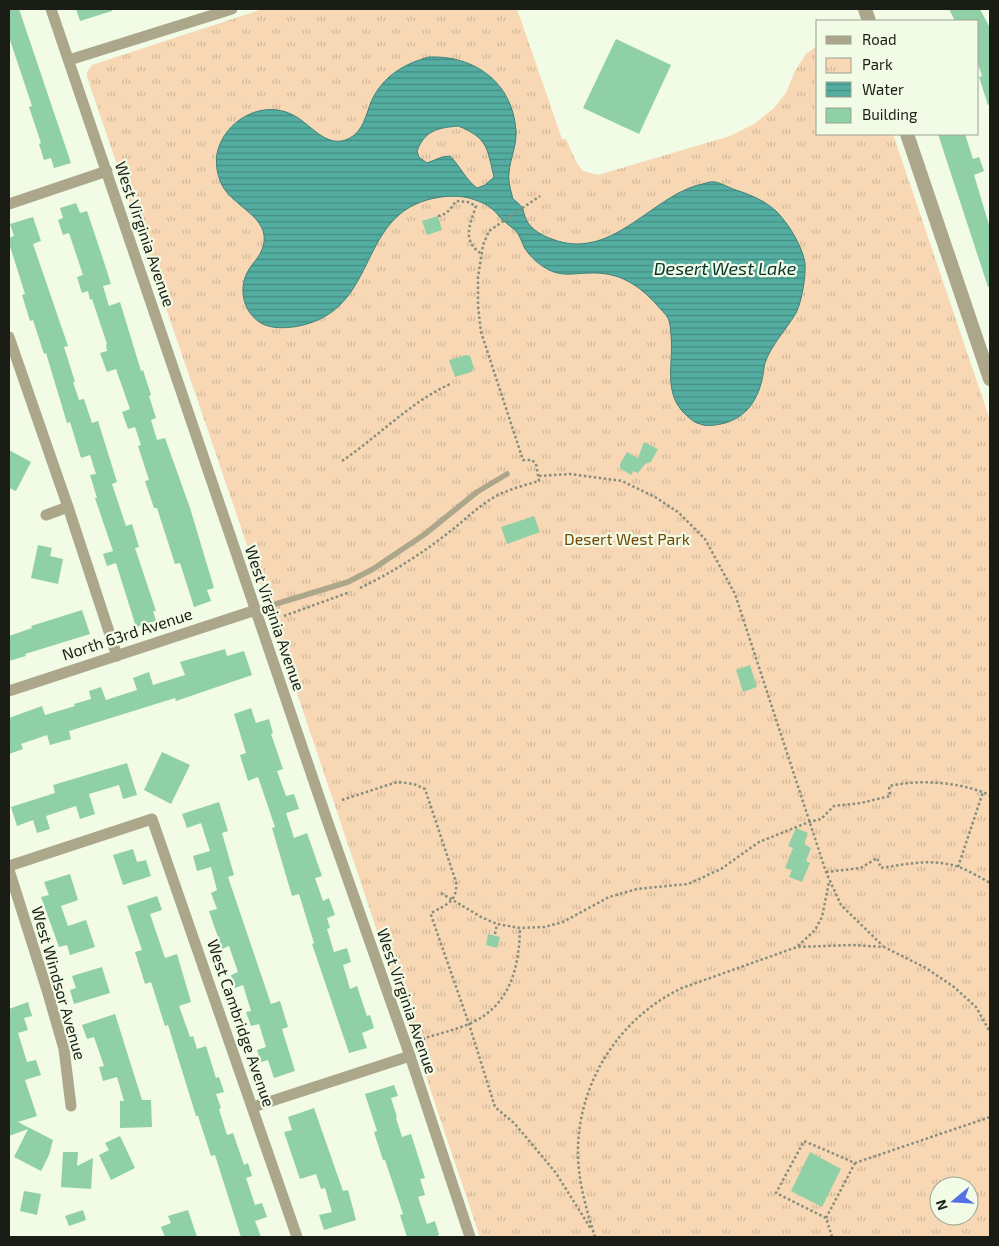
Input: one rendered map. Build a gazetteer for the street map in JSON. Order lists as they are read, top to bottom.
{
  "streets": {
    "street": [
      "West Virginia Avenue",
      "North 63rd Avenue",
      "West Windsor Avenue",
      "West Cambridge Avenue"
    ]
  },
  "crossings": [
    ["West Virginia Avenue", "North 63rd Avenue"]
  ],
  "water": ["Desert West Lake"],
  "parks": ["Desert West Park"],
  "legend": [
    "Road",
    "Park",
    "Water",
    "Building"
  ],
  "north": "left"
}
